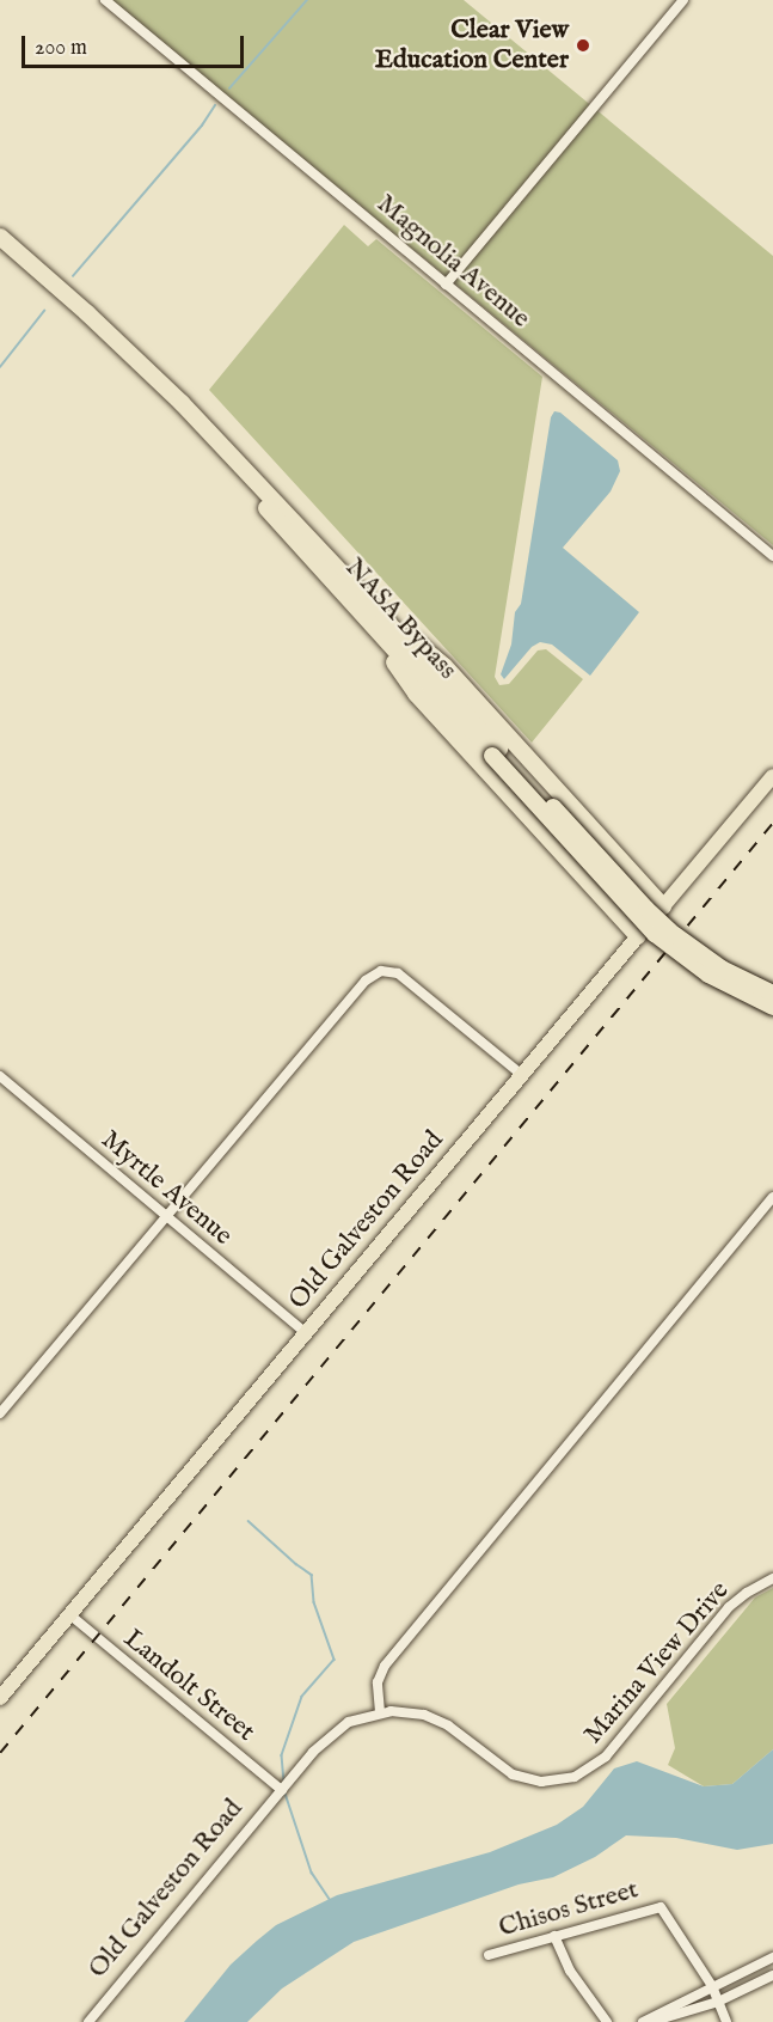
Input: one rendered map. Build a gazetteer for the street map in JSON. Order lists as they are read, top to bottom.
{
  "streets": {
    "highway": ["NASA Bypass"],
    "main road": ["Old Galveston Road"],
    "street": [
      "Magnolia Avenue",
      "Myrtle Avenue",
      "Marina View Drive",
      "Landolt Street",
      "Chisos Street"
    ]
  },
  "crossings": [
    ["Myrtle Avenue", "Old Galveston Road"],
    ["Old Galveston Road", "Marina View Drive"],
    ["Old Galveston Road", "Landolt Street"],
    ["Marina View Drive", "Landolt Street"]
  ],
  "places": ["Clear View Education Center"],
  "scale_bar": "200 m"
}
